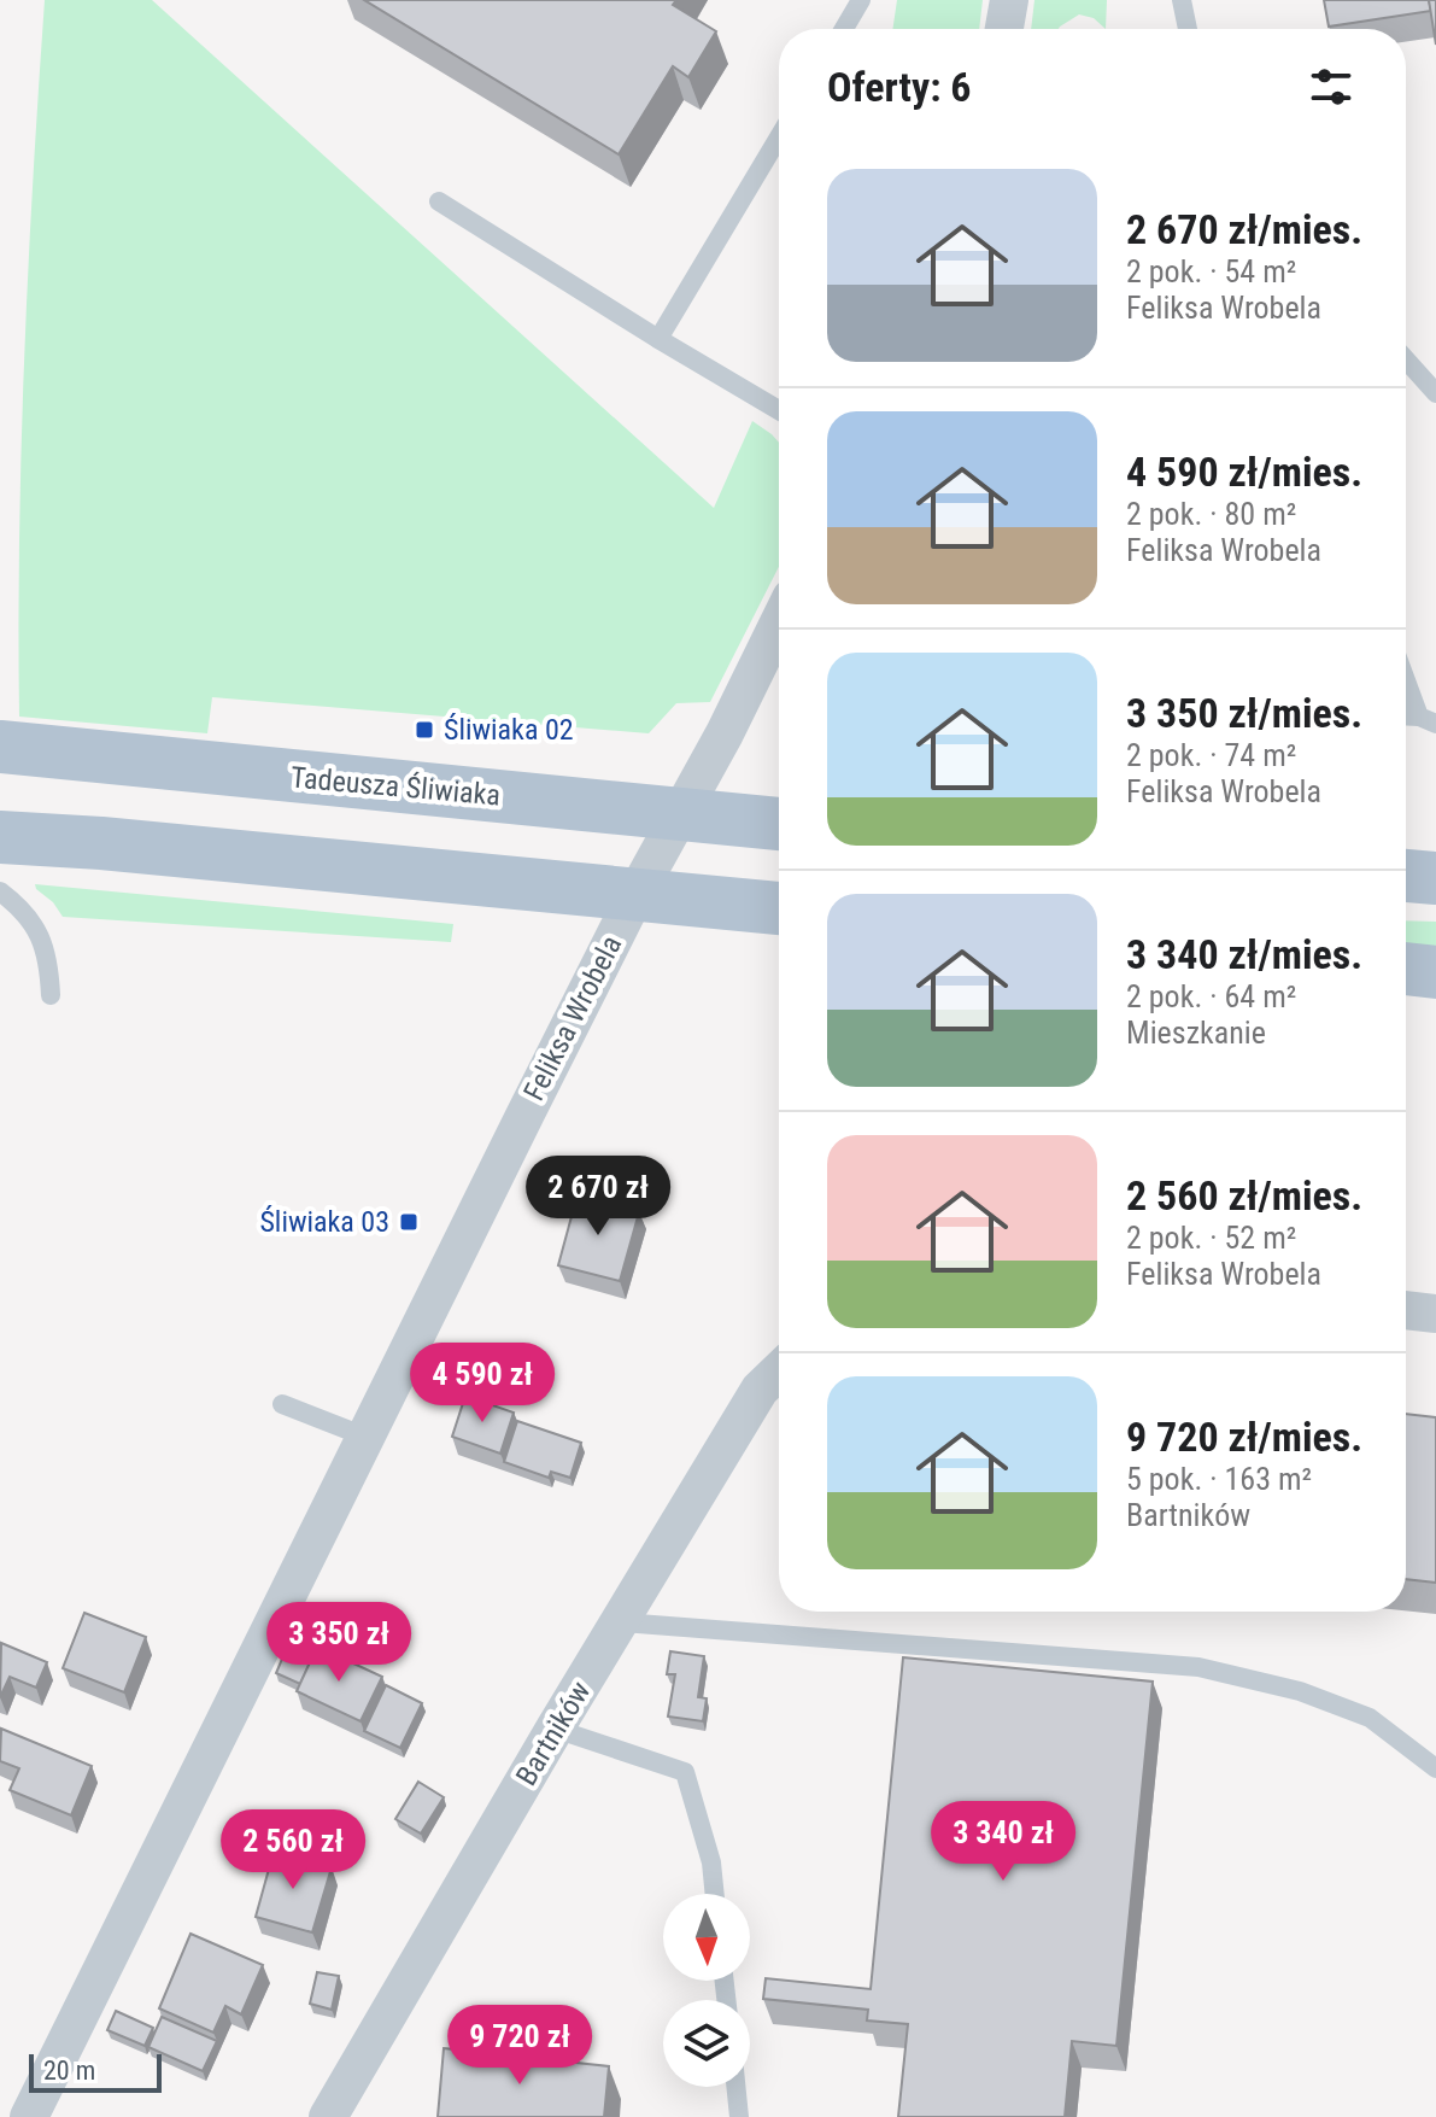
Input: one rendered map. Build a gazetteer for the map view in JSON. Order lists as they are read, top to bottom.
{
  "streets": {
    "main road": ["Tadeusza Śliwiaka"],
    "street": ["Feliksa Wrobela", "Bartników"]
  },
  "crossings": [
    ["Tadeusza Śliwiaka", "Feliksa Wrobela"]
  ],
  "places": {
    "transit": ["Śliwiaka 02", "Śliwiaka 03"]
  },
  "scale_bar": "20 m",
  "north": "bottom",
  "page": {
    "heading": "Oferty: 6",
    "list": [
      {
        "name": "2 670 zł/mies.",
        "note": "2 pok. · 54 m² · Feliksa Wrobela"
      },
      {
        "name": "4 590 zł/mies.",
        "note": "2 pok. · 80 m² · Feliksa Wrobela"
      },
      {
        "name": "3 350 zł/mies.",
        "note": "2 pok. · 74 m² · Feliksa Wrobela"
      },
      {
        "name": "3 340 zł/mies.",
        "note": "2 pok. · 64 m² · Mieszkanie"
      },
      {
        "name": "2 560 zł/mies.",
        "note": "2 pok. · 52 m² · Feliksa Wrobela"
      },
      {
        "name": "9 720 zł/mies.",
        "note": "5 pok. · 163 m² · Bartników"
      }
    ],
    "price": [
      "2 670 zł",
      "4 590 zł",
      "3 350 zł",
      "3 340 zł",
      "2 560 zł",
      "9 720 zł"
    ],
    "scale": "20 m"
  }
}
